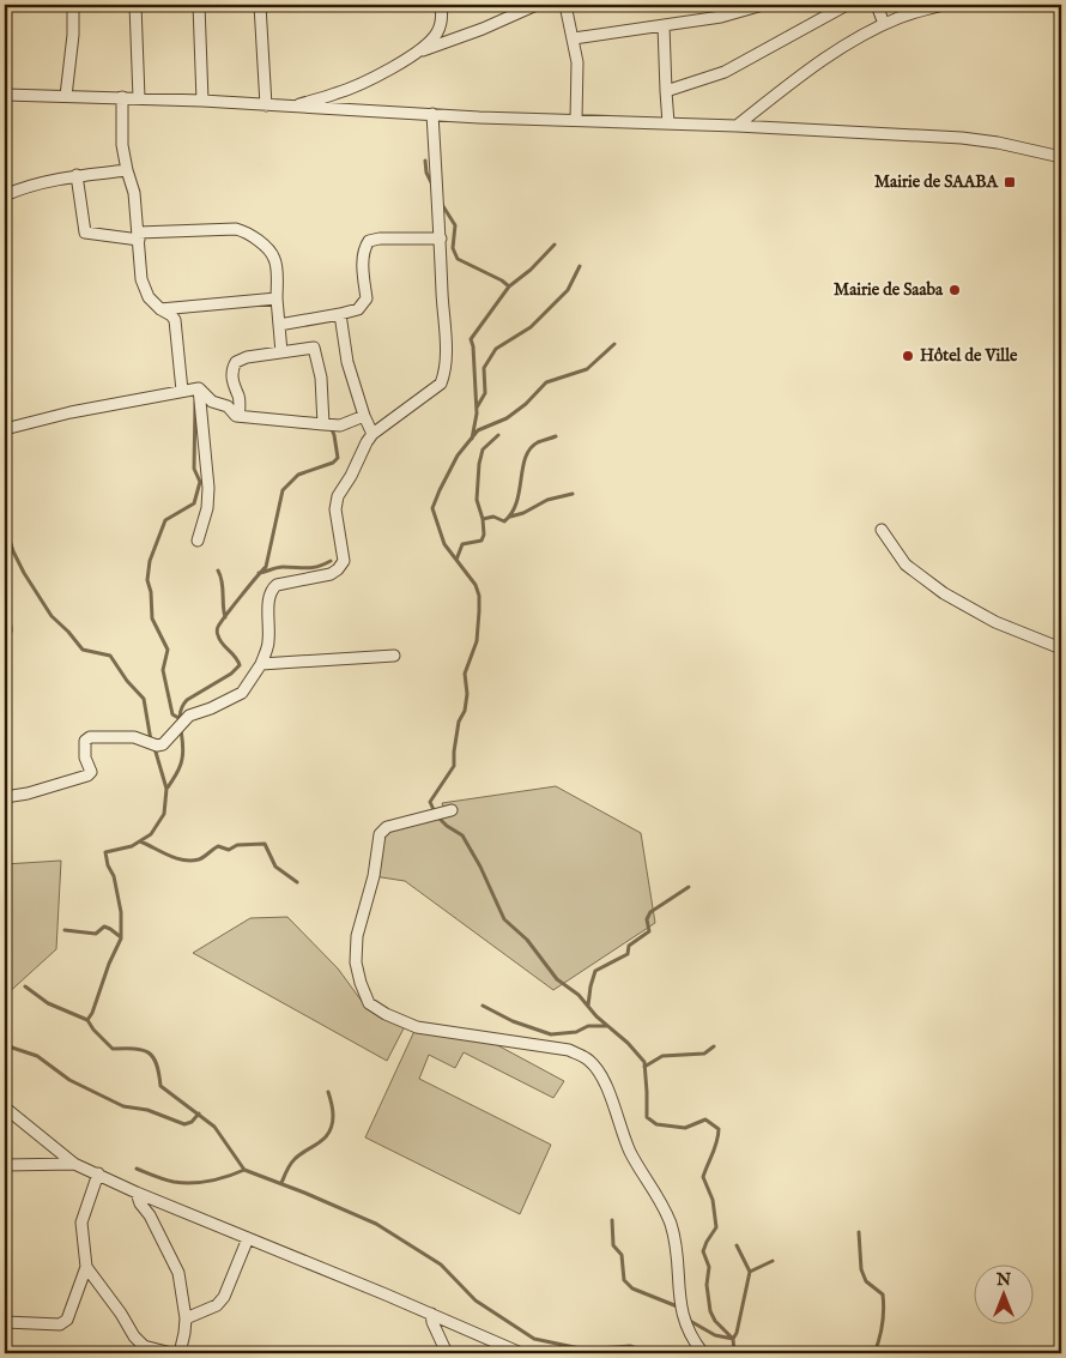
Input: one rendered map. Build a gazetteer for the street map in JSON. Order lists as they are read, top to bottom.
{
  "places": {
    "transit": ["Mairie de SAABA"],
    "other": ["Mairie de Saaba", "Hôtel de Ville"]
  },
  "north": "top"
}
